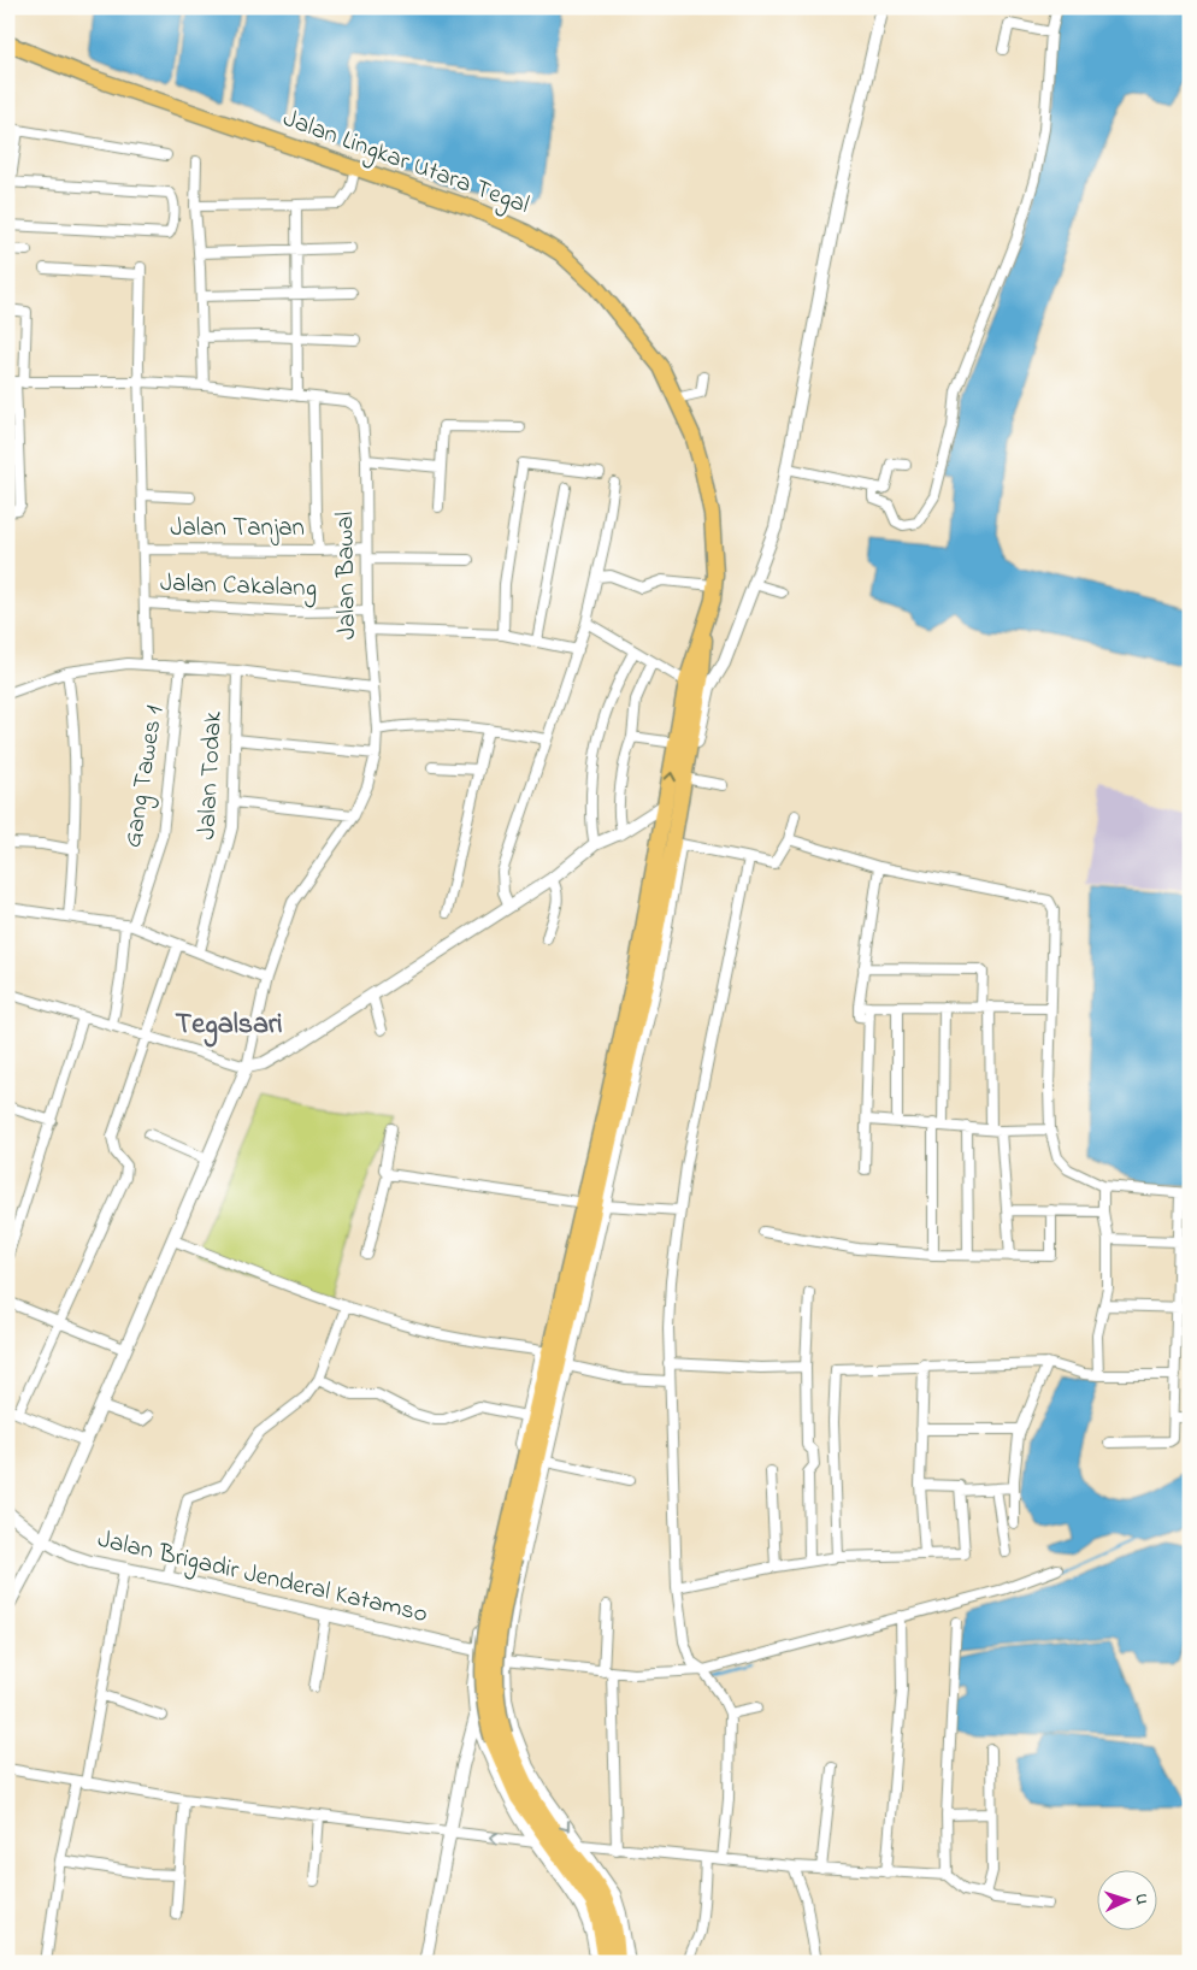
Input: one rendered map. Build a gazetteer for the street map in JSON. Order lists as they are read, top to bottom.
{
  "streets": {
    "highway": ["Jalan Lingkar Utara Tegal"],
    "street": [
      "Jalan Tanjan",
      "Jalan Bawal",
      "Jalan Cakalang",
      "Jalan Todak",
      "Gang Tawes 1",
      "Jalan Brigadir Jenderal Katamso"
    ]
  },
  "crossings": [
    ["Jalan Tanjan", "Jalan Bawal"],
    ["Jalan Bawal", "Jalan Cakalang"]
  ],
  "districts": ["Tegalsari"],
  "north": "right"
}
